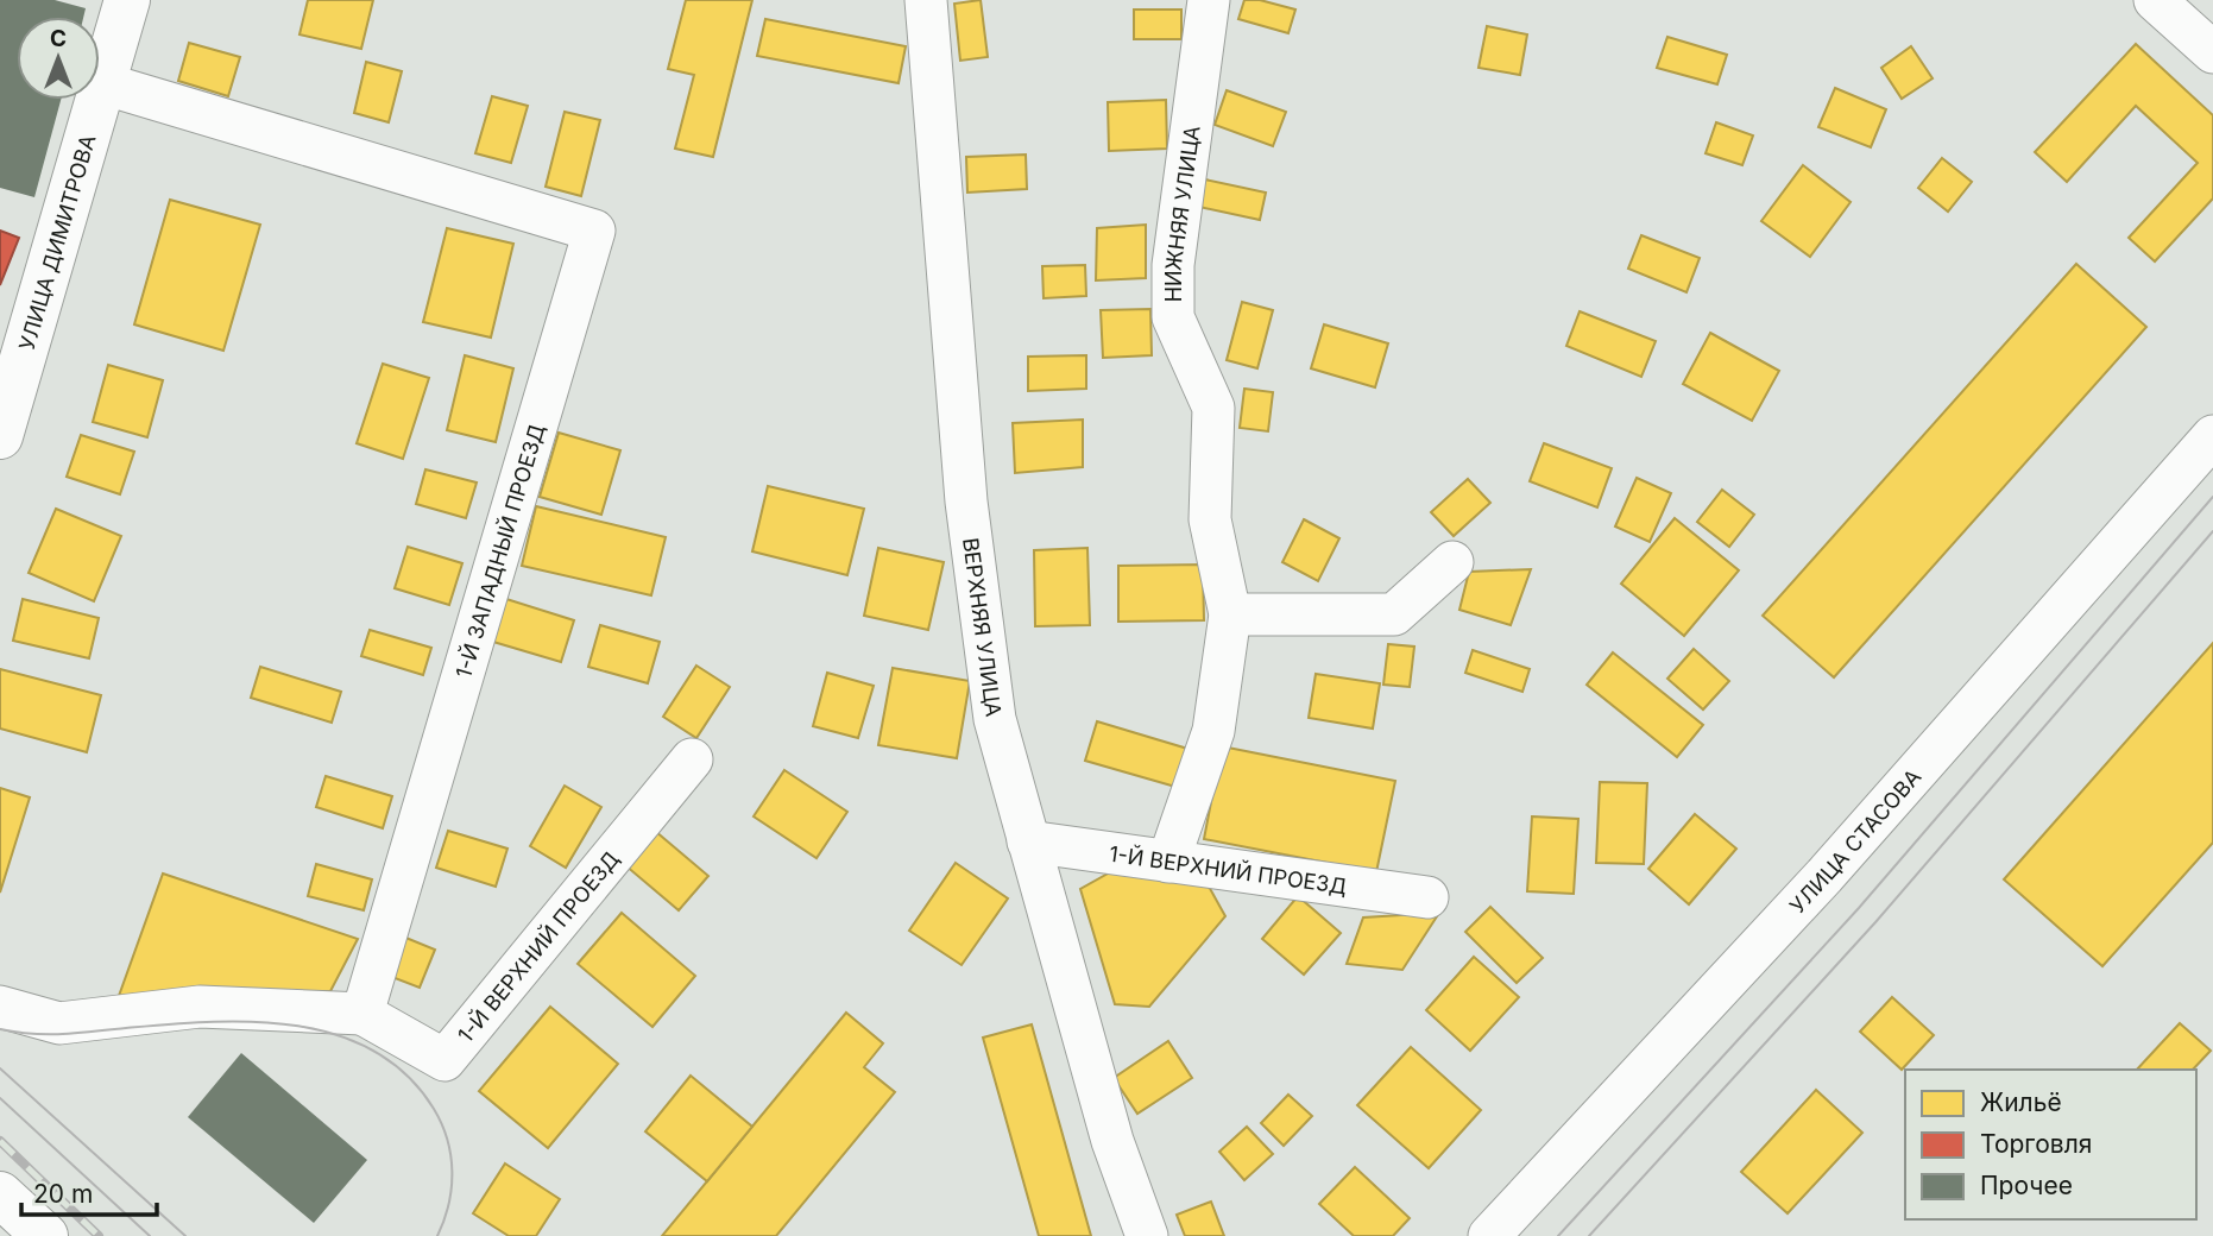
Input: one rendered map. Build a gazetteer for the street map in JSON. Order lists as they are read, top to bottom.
{
  "streets": {
    "street": [
      "НИЖНЯЯ УЛИЦА",
      "УЛИЦА ДИМИТРОВА",
      "1-Й ЗАПАДНЫЙ ПРОЕЗД",
      "ВЕРХНЯЯ УЛИЦА",
      "УЛИЦА СТАСОВА",
      "1-Й ВЕРХНИЙ ПРОЕЗД"
    ]
  },
  "crossings": [
    ["НИЖНЯЯ УЛИЦА", "1-Й ВЕРХНИЙ ПРОЕЗД"],
    ["УЛИЦА ДИМИТРОВА", "1-Й ЗАПАДНЫЙ ПРОЕЗД"],
    ["1-Й ЗАПАДНЫЙ ПРОЕЗД", "1-Й ВЕРХНИЙ ПРОЕЗД"],
    ["ВЕРХНЯЯ УЛИЦА", "1-Й ВЕРХНИЙ ПРОЕЗД"]
  ],
  "legend": ["Жильё", "Торговля", "Прочее"],
  "scale_bar": "20 m",
  "north": "top"
}
